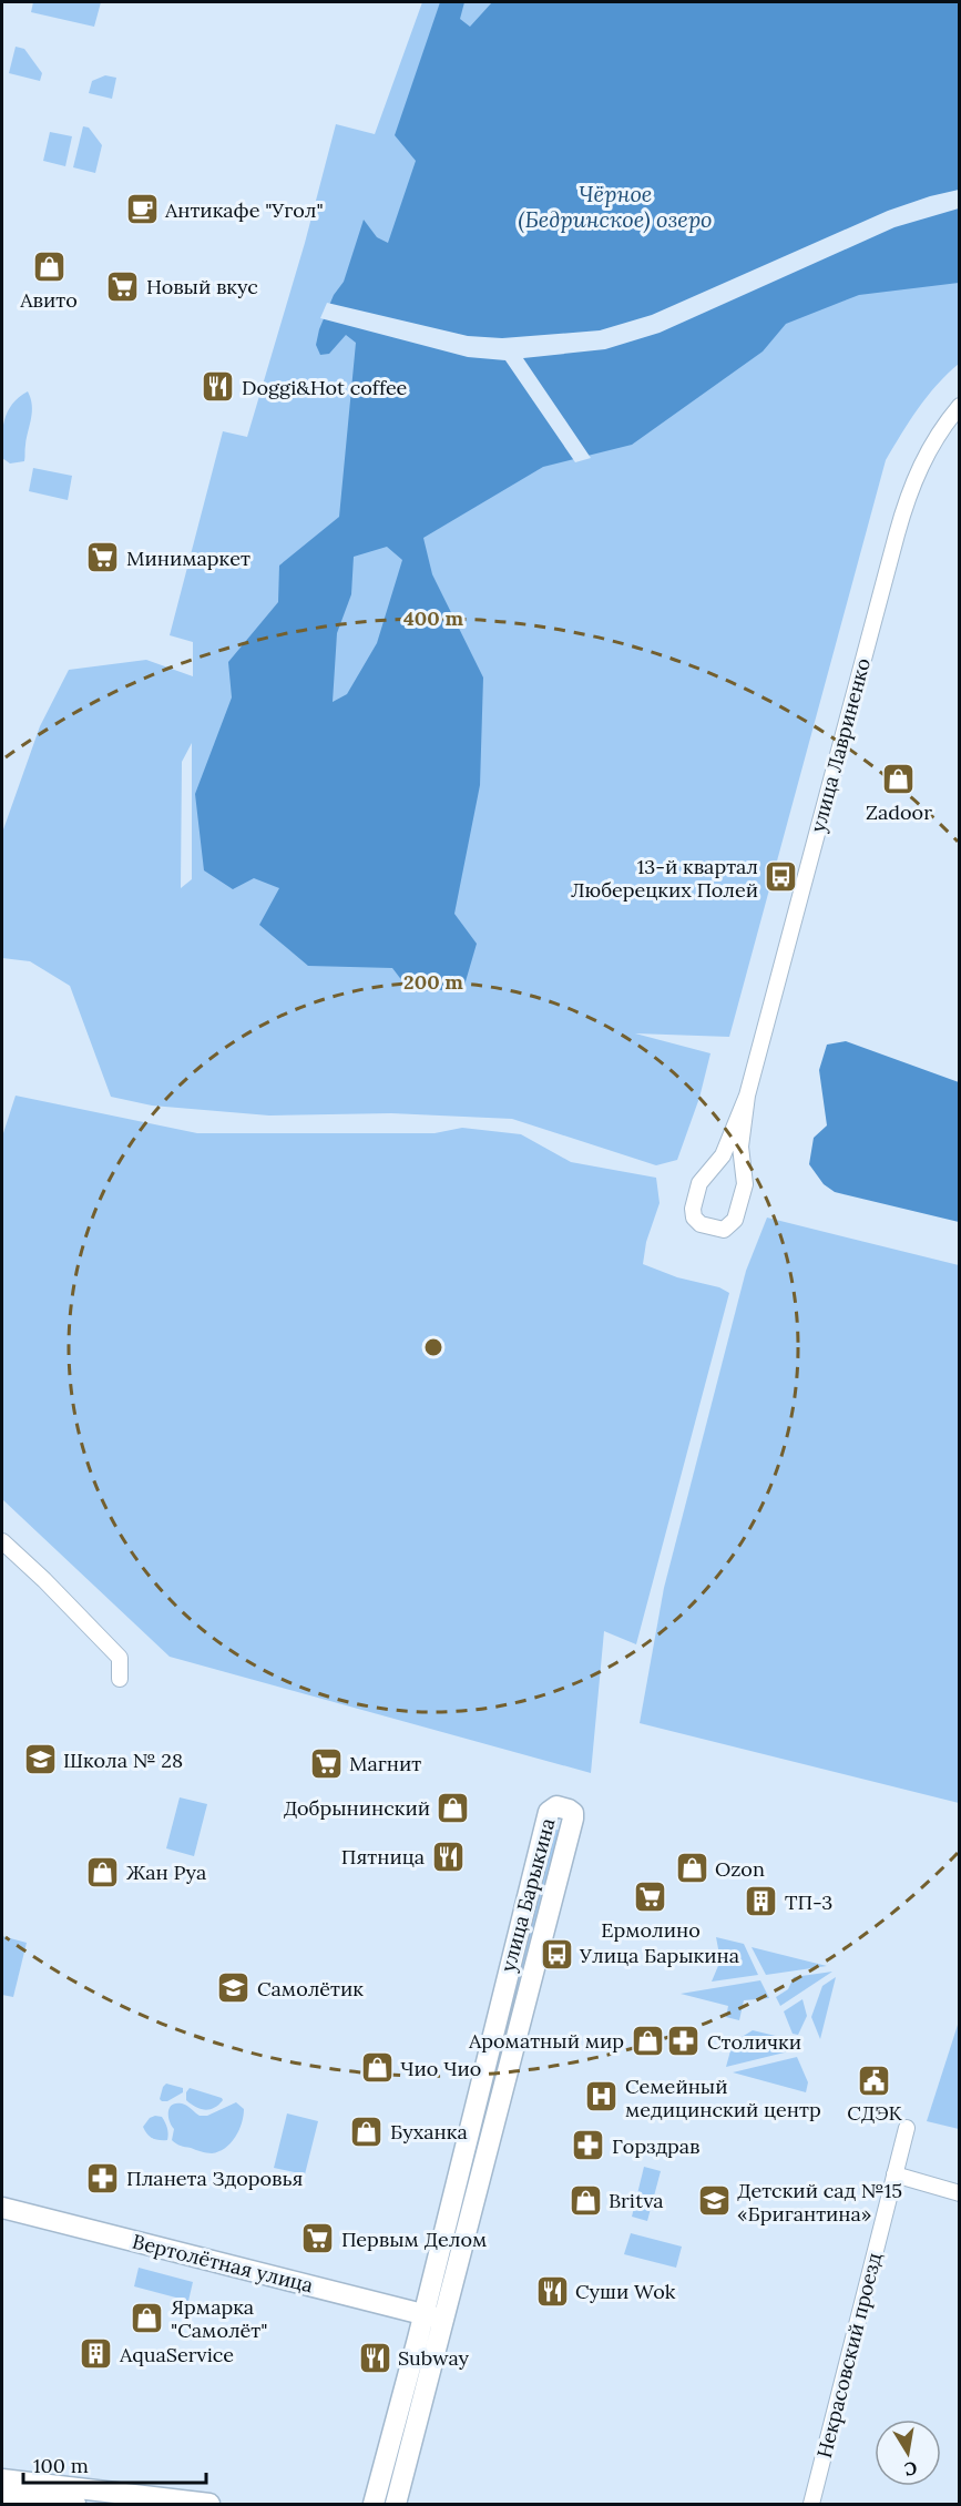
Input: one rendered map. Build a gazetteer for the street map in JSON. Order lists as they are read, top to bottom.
{
  "streets": {
    "street": [
      "улица Лавриненко",
      "улица Барыкина",
      "Вертолётная улица",
      "Некрасовский проезд"
    ]
  },
  "crossings": [
    ["улица Барыкина", "Вертолётная улица"]
  ],
  "water": ["Чёрное (Бедринское) озеро"],
  "places": {
    "cafe": ["Антикафе \"Угол\""],
    "shop": [
      "Авито",
      "Zadoor",
      "Добрынинский",
      "Ozon",
      "Жан Руа",
      "Ароматный мир",
      "Чио Чио",
      "Буханка",
      "Britva",
      "Ярмарка \"Самолёт\""
    ],
    "supermarket": [
      "Новый вкус",
      "Минимаркет",
      "Магнит",
      "Ермолино",
      "Первым Делом"
    ],
    "restaurant": [
      "Doggi&Hot coffee",
      "Пятница",
      "Суши Wok",
      "Subway"
    ],
    "bus stop": ["13-й квартал Люберецких Полей", "Улица Барыкина"],
    "school or university": ["Школа № 28", "Самолётик", "Детский сад №15 «Бригантина»"],
    "building": ["ТП-3", "AquaService"],
    "pharmacy": ["Столички", "Горздрав", "Планета Здоровья"],
    "public building": ["СДЭК"],
    "hospital": ["Семейный медицинский центр"]
  },
  "scale_bar": "100 m",
  "north": "bottom",
  "rings": ["400 m", "200 m"]
}
